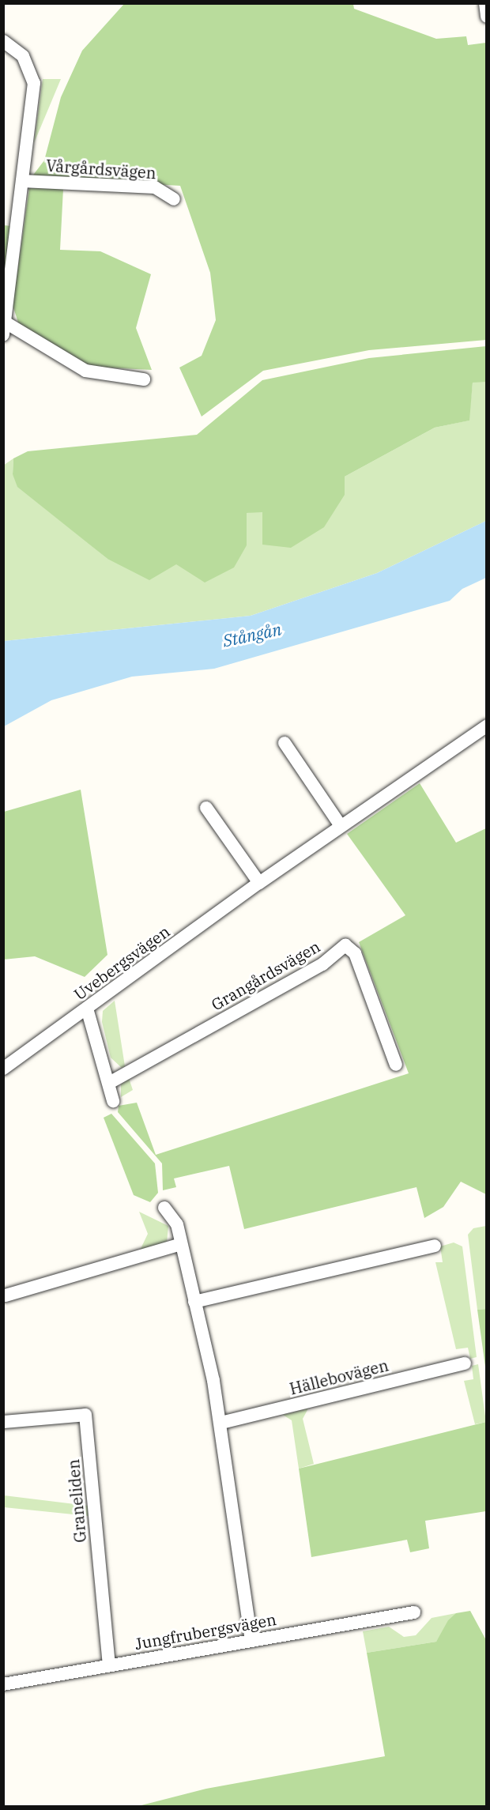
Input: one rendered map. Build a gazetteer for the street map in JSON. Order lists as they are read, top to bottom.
{
  "streets": {
    "street": [
      "Vårgårdsvägen",
      "Uvebergsvägen",
      "Grangårdsvägen",
      "Hällebovägen",
      "Graneliden",
      "Jungfrubergsvägen"
    ]
  },
  "crossings": [
    ["Graneliden", "Jungfrubergsvägen"]
  ],
  "water": ["Stångån"]
}
